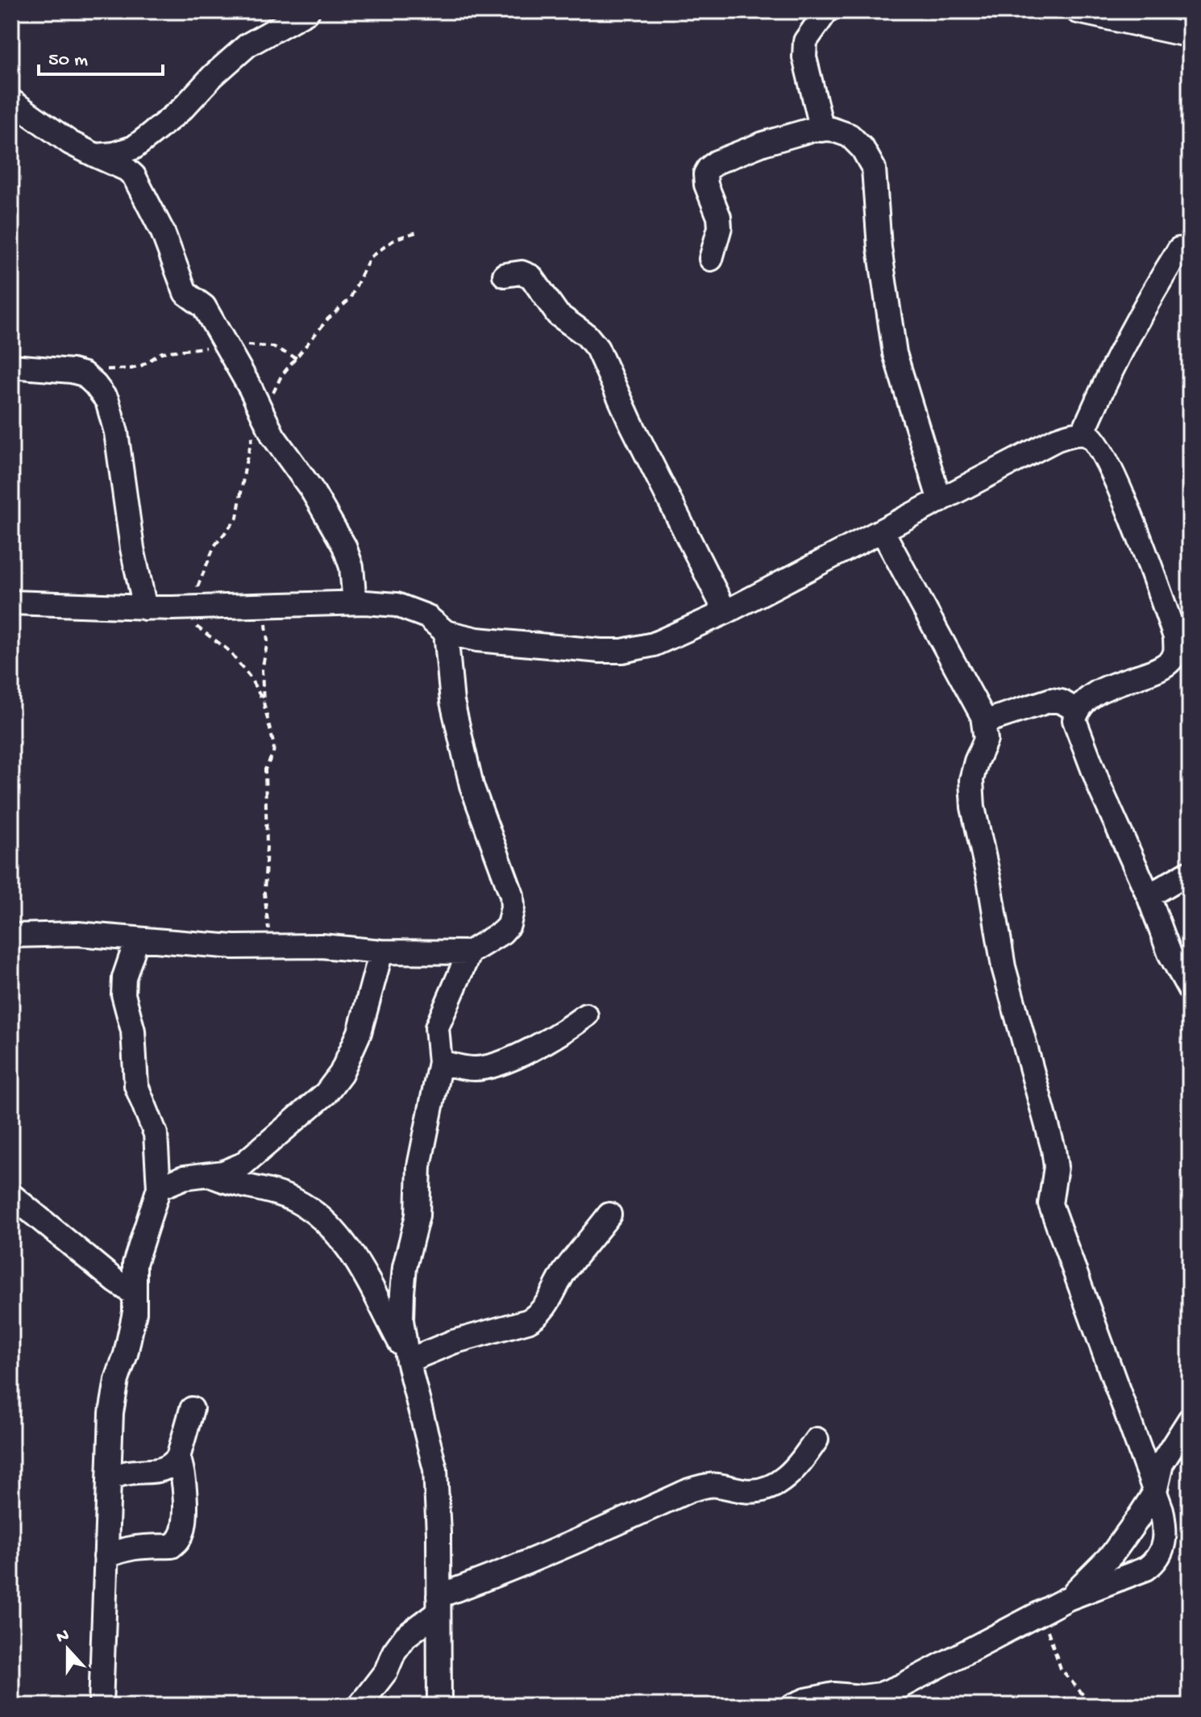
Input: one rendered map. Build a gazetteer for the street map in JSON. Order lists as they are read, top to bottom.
{
  "scale_bar": "50 m",
  "north": "top"
}
